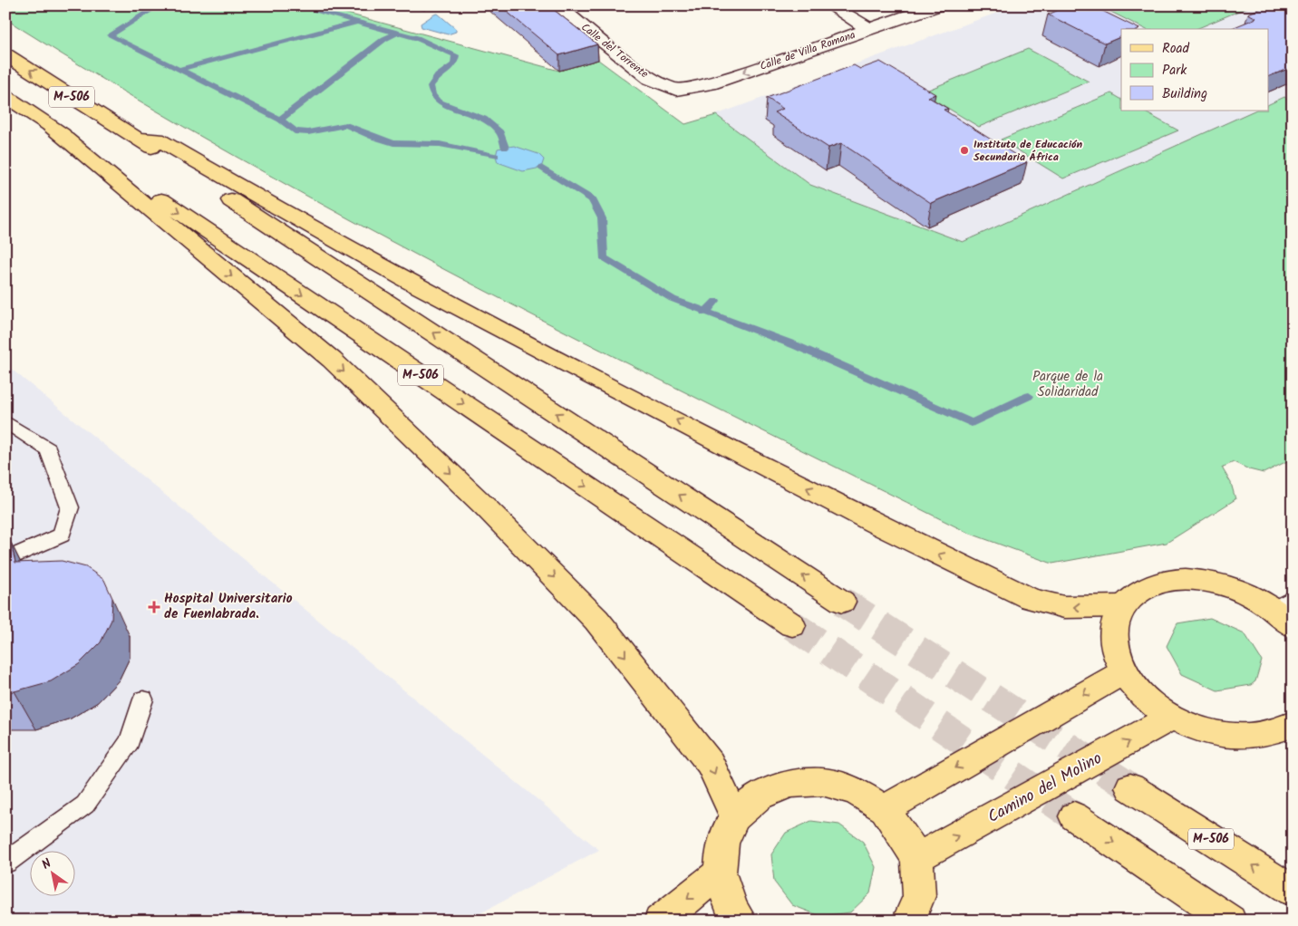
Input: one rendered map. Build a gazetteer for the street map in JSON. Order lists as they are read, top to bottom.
{
  "streets": {
    "main road": ["M-506", "Camino del Molino"],
    "street": ["Calle del Torrente", "Calle de Villa Romana"]
  },
  "crossings": [
    ["Calle del Torrente", "Calle de Villa Romana"]
  ],
  "one_way": ["Calle de Villa Romana"],
  "parks": ["Parque de la Solidaridad"],
  "places": {
    "other": ["Instituto de Educación Secundaria África"],
    "health": ["Hospital Universitario de Fuenlabrada."]
  },
  "legend": ["Road", "Park", "Building"],
  "north": "top left"
}
